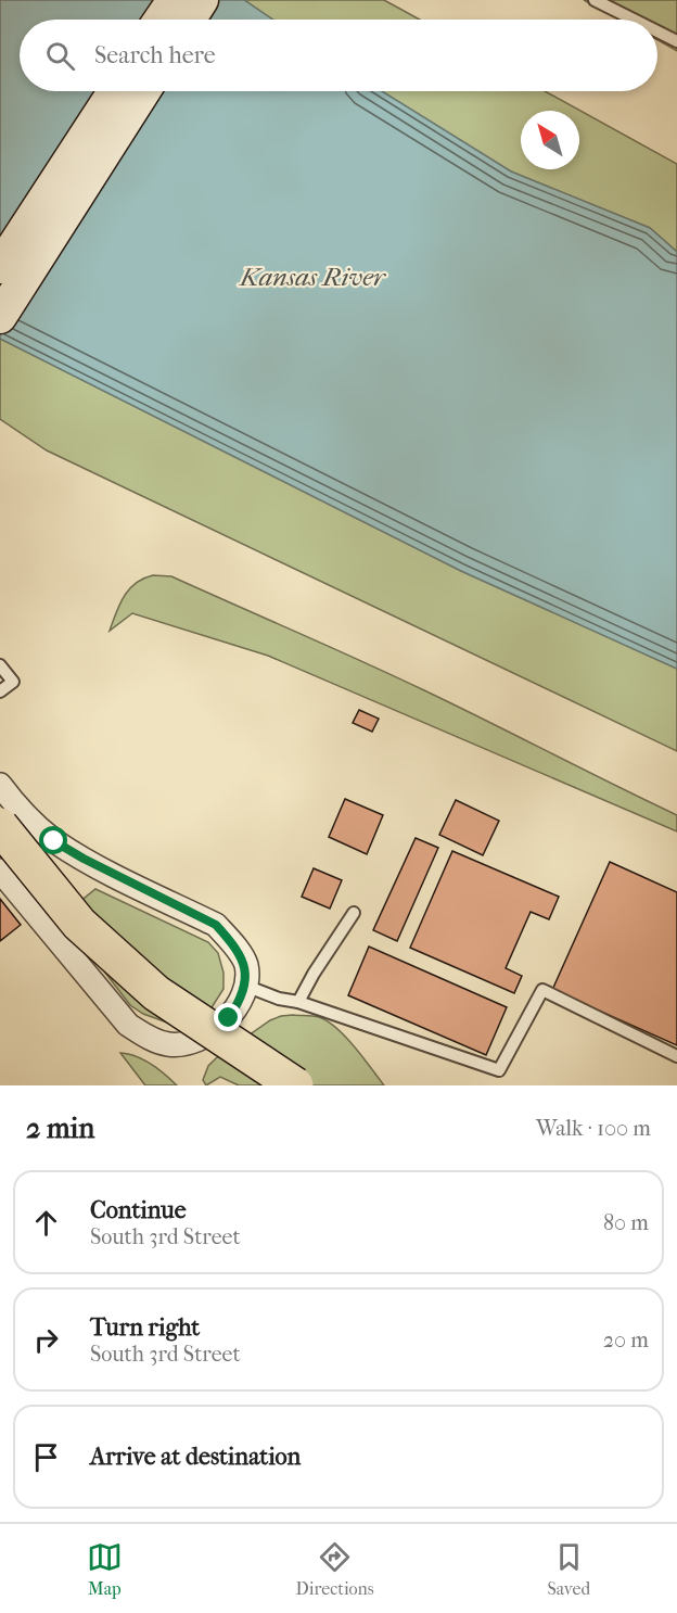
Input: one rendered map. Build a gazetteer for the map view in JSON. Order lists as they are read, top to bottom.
{
  "water": ["Kansas River"],
  "north": "top left",
  "page": {
    "search": "Search here",
    "heading": ["2 min", "Walk · 100 m"],
    "list": [
      ["Continue", "South 3rd Street", "80 m"],
      ["Turn right", "South 3rd Street", "20 m"],
      "Arrive at destination"
    ],
    "nav": ["Map", "Directions", "Saved"]
  }
}
